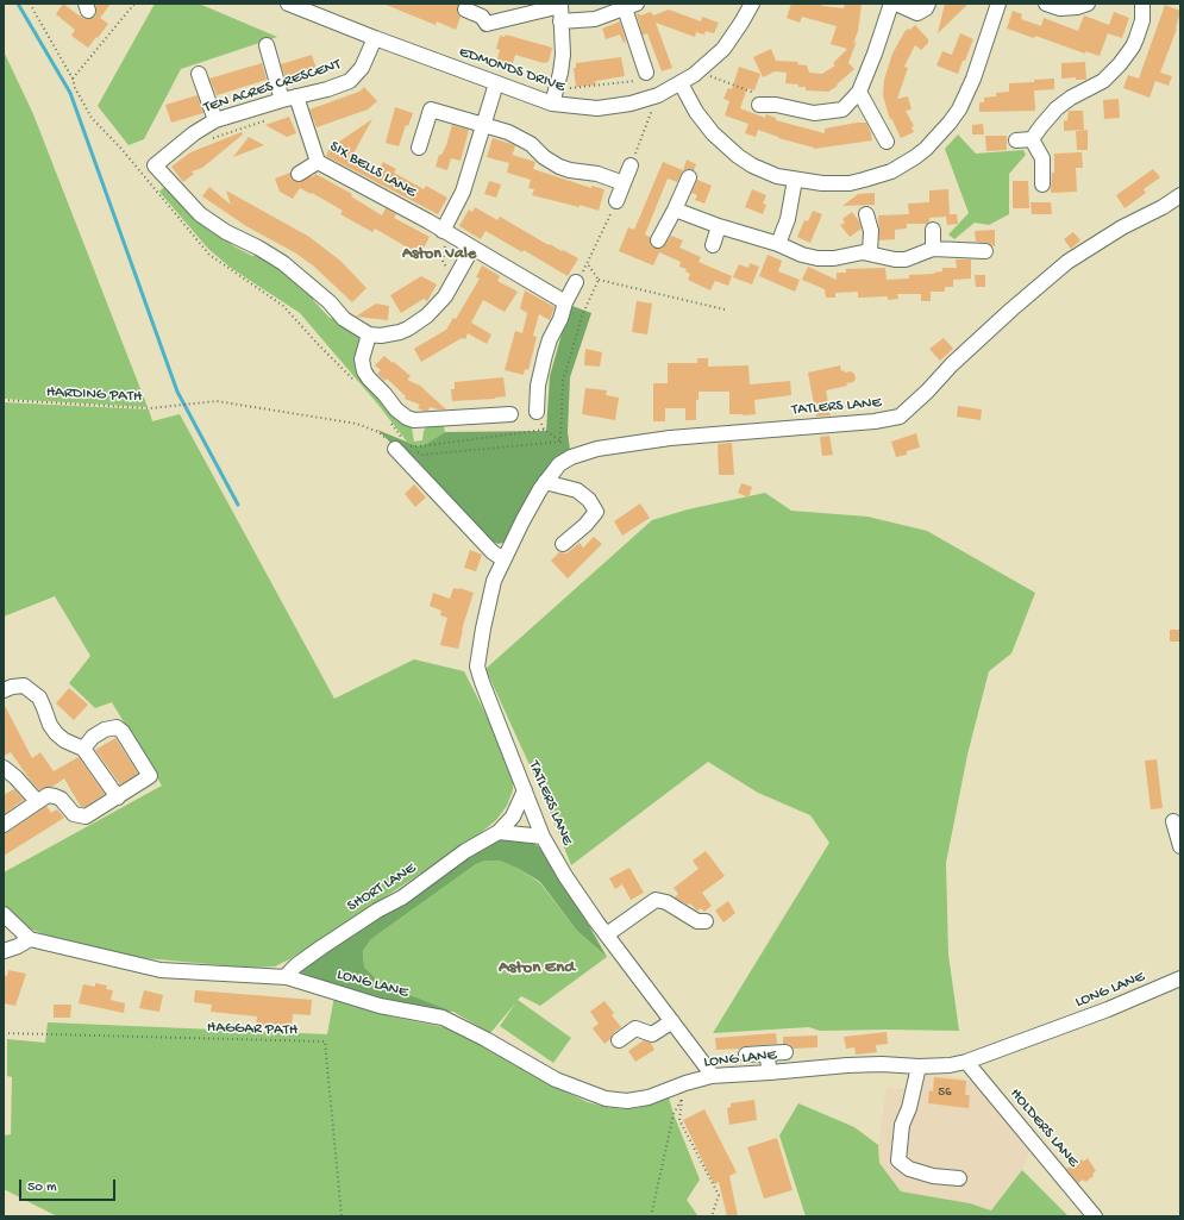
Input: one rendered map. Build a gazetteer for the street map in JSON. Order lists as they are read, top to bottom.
{
  "streets": {
    "street": [
      "EDMONDS DRIVE",
      "TEN ACRES CRESCENT",
      "SIX BELLS LANE",
      "TATLERS LANE",
      "SHORT LANE",
      "LONG LANE",
      "HOLDERS LANE"
    ],
    "path": ["HARDING PATH", "HAGGAR PATH"]
  },
  "crossings": [
    ["EDMONDS DRIVE", "TEN ACRES CRESCENT"],
    ["TEN ACRES CRESCENT", "SIX BELLS LANE"],
    ["TATLERS LANE", "SHORT LANE"],
    ["TATLERS LANE", "LONG LANE"],
    ["SHORT LANE", "LONG LANE"],
    ["LONG LANE", "HOLDERS LANE"]
  ],
  "districts": ["Aston Vale", "Aston End"],
  "house_numbers": ["56"],
  "scale_bar": "50 m"
}
